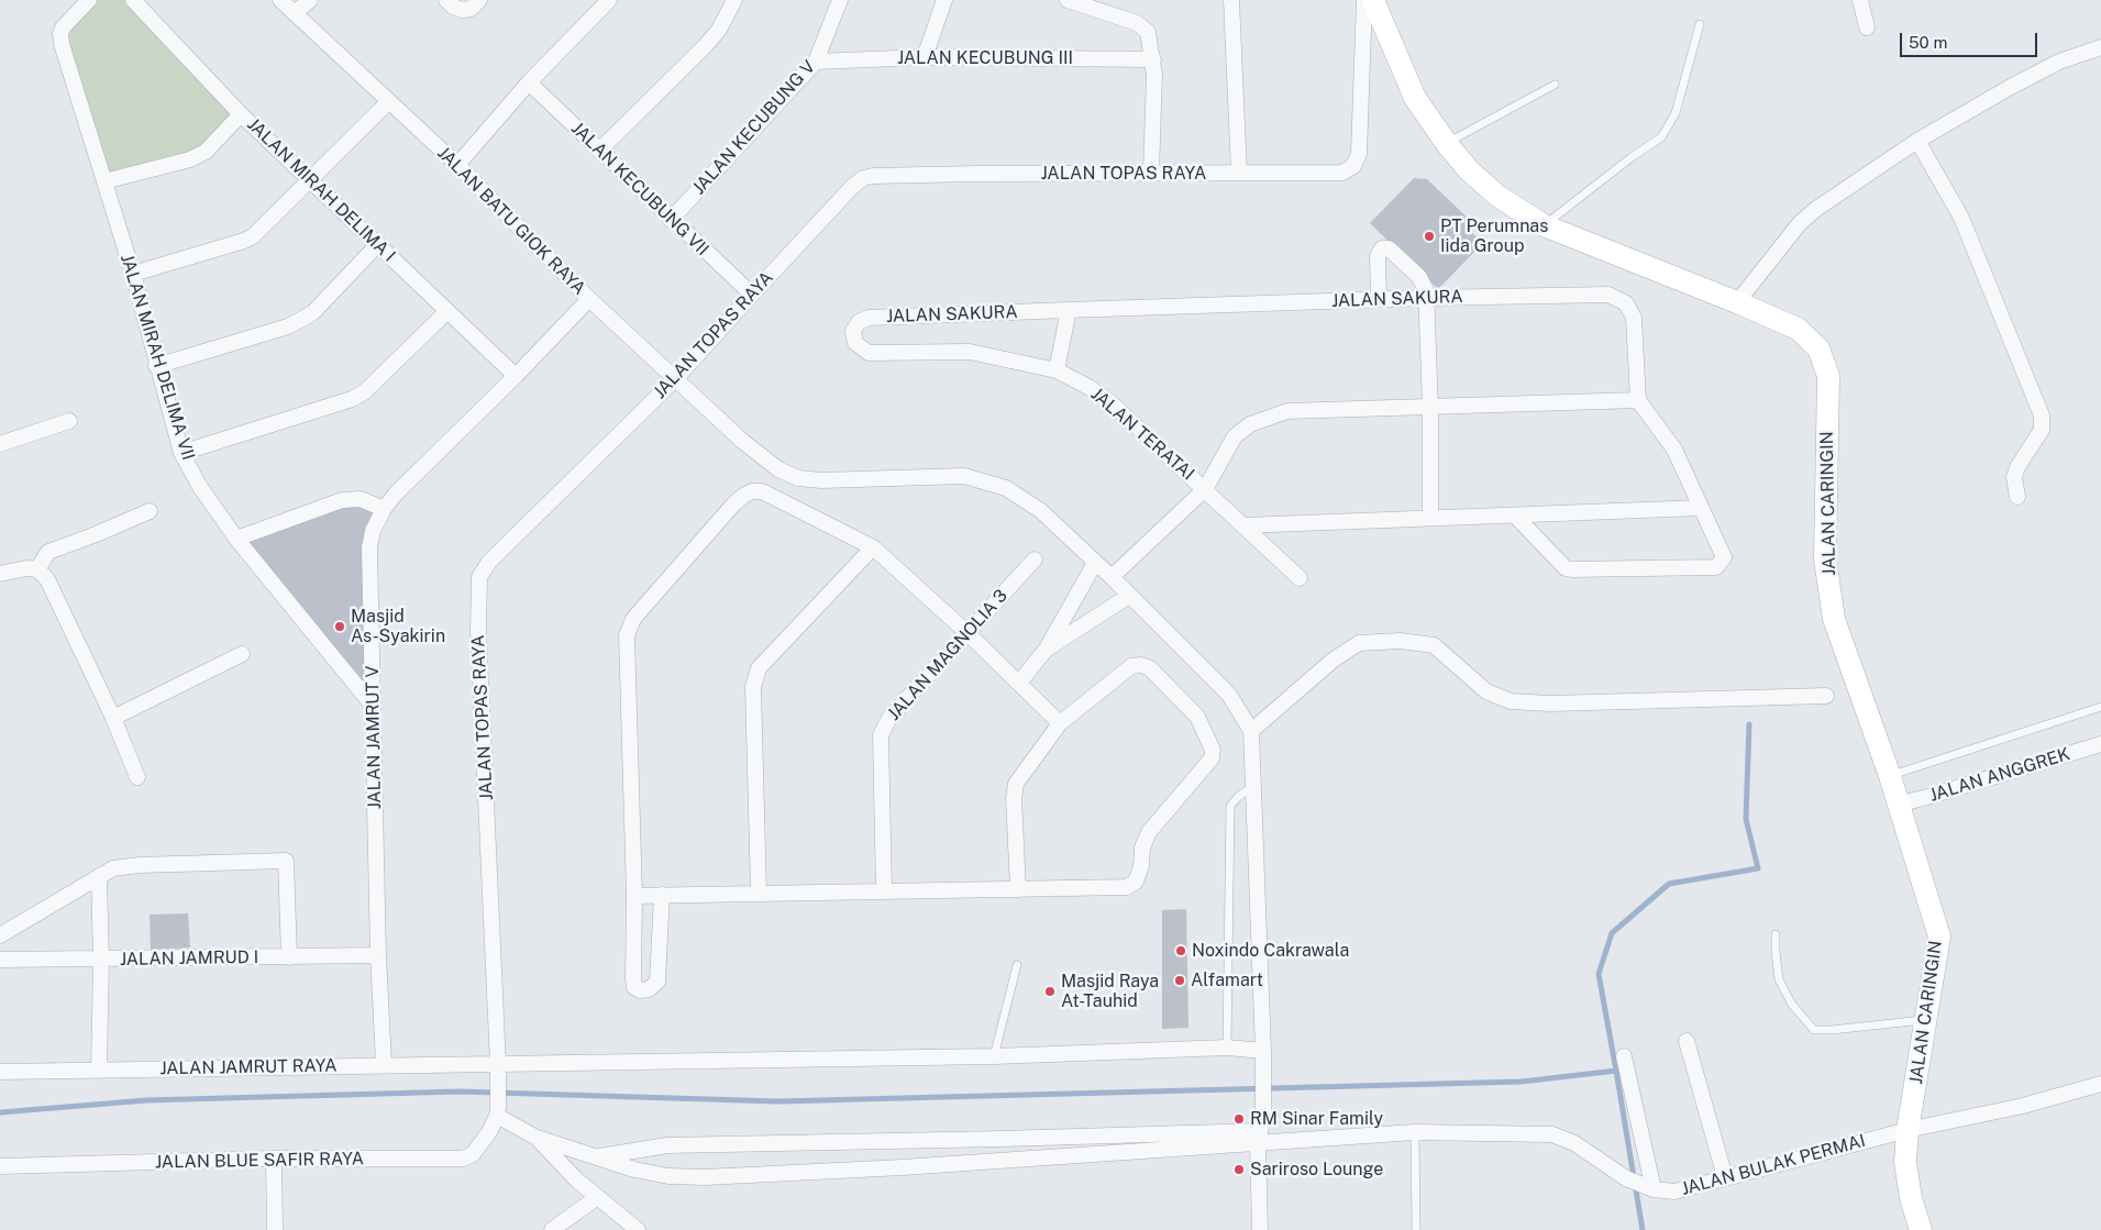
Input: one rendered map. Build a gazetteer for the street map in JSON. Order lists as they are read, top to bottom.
{
  "streets": {
    "main road": ["JALAN CARINGIN"],
    "street": [
      "JALAN KECUBUNG III",
      "JALAN KECUBUNG V",
      "JALAN TOPAS RAYA",
      "JALAN KECUBUNG VII",
      "JALAN MIRAH DELIMA I",
      "JALAN BATU GIOK RAYA",
      "JALAN SAKURA",
      "JALAN MIRAH DELIMA VII",
      "JALAN TERATAI",
      "JALAN MAGNOLIA 3",
      "JALAN JAMRUT V",
      "JALAN ANGGREK",
      "JALAN JAMRUD I",
      "JALAN JAMRUT RAYA",
      "JALAN BLUE SAFIR RAYA",
      "JALAN BULAK PERMAI"
    ]
  },
  "crossings": [
    ["JALAN KECUBUNG III", "JALAN KECUBUNG V"],
    ["JALAN KECUBUNG V", "JALAN KECUBUNG VII"],
    ["JALAN TOPAS RAYA", "JALAN KECUBUNG VII"],
    ["JALAN TOPAS RAYA", "JALAN BATU GIOK RAYA"],
    ["JALAN TOPAS RAYA", "JALAN JAMRUT RAYA"],
    ["JALAN TOPAS RAYA", "JALAN BLUE SAFIR RAYA"],
    ["JALAN MIRAH DELIMA I", "JALAN JAMRUT V"],
    ["JALAN BATU GIOK RAYA", "JALAN JAMRUT V"],
    ["JALAN SAKURA", "JALAN TERATAI"],
    ["JALAN MIRAH DELIMA VII", "JALAN JAMRUT V"],
    ["JALAN CARINGIN", "JALAN ANGGREK"],
    ["JALAN CARINGIN", "JALAN BULAK PERMAI"],
    ["JALAN JAMRUT V", "JALAN JAMRUD I"],
    ["JALAN JAMRUT V", "JALAN JAMRUT RAYA"]
  ],
  "places": [
    "PT Perumnas Iida Group",
    "Masjid As-Syakirin",
    "Noxindo Cakrawala",
    "Alfamart",
    "Masjid Raya At-Tauhid",
    "RM Sinar Family",
    "Sariroso Lounge"
  ],
  "scale_bar": "50 m"
}
